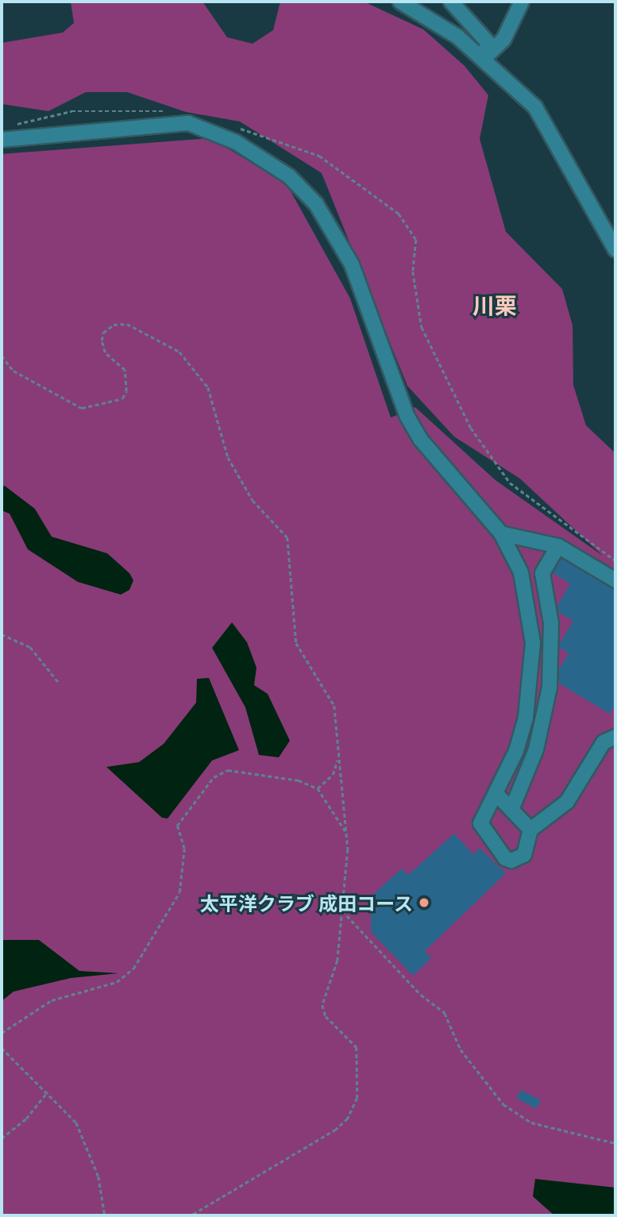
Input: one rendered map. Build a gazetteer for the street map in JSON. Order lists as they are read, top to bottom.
{
  "districts": ["川栗"],
  "places": ["太平洋クラブ 成田コース"]
}
